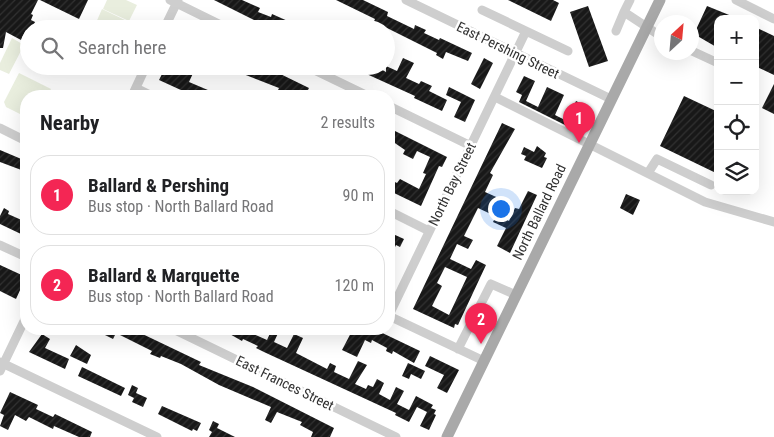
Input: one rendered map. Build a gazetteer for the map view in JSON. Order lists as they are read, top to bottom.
{
  "streets": {
    "main road": ["North Ballard Road"],
    "street": ["East Pershing Street", "North Bay Street", "East Frances Street"]
  },
  "crossings": [
    ["East Pershing Street", "North Bay Street"],
    ["East Pershing Street", "North Ballard Road"]
  ],
  "north": "top right",
  "page": {
    "map_buttons": ["+", "−"],
    "search": "Search here",
    "heading": ["Nearby", "2 results"],
    "pins": ["1", "2"],
    "list": [
      {
        "mark": "1",
        "name": "Ballard & Pershing",
        "note": "Bus stop · North Ballard Road",
        "value": "90 m"
      },
      {
        "mark": "2",
        "name": "Ballard & Marquette",
        "note": "Bus stop · North Ballard Road",
        "value": "120 m"
      }
    ]
  }
}
